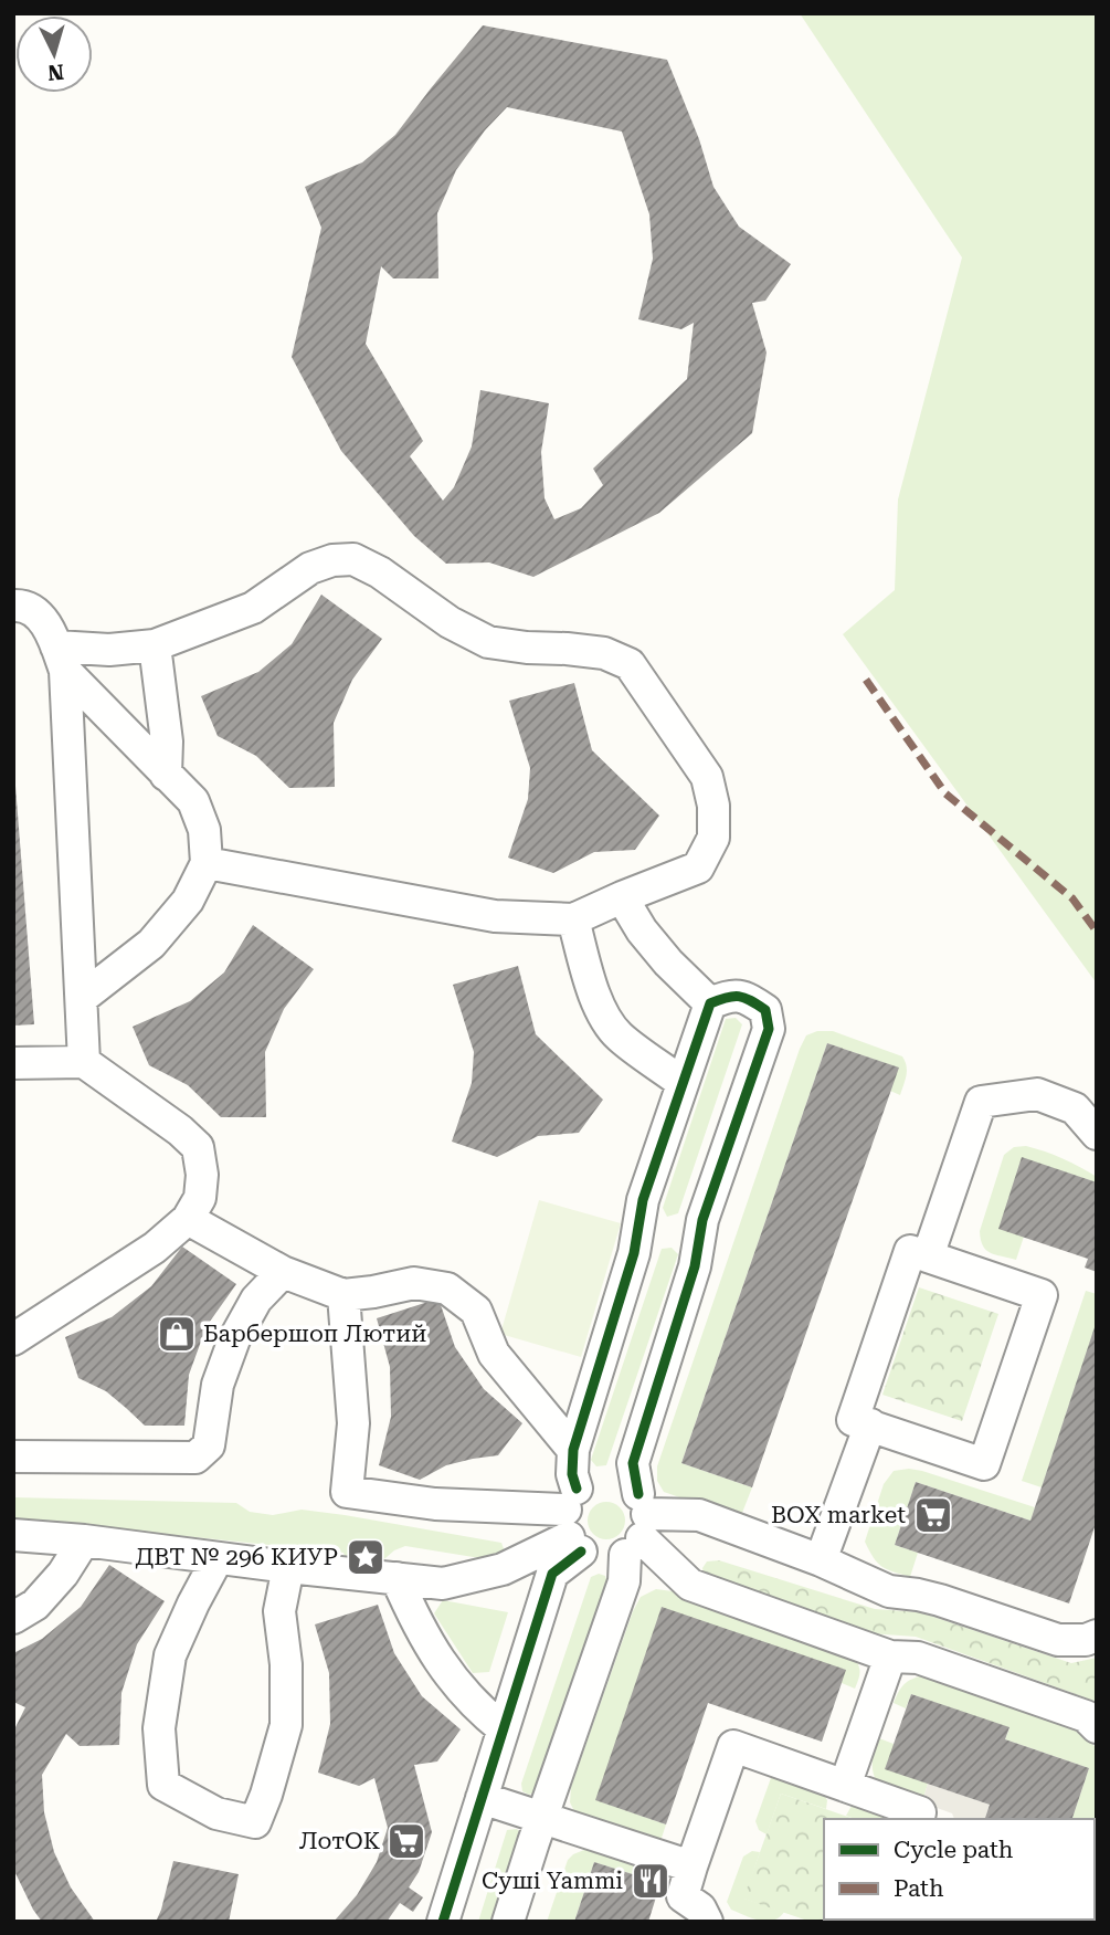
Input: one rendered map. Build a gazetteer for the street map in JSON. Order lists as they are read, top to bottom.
{
  "places": {
    "shop": ["Барбершоп Лютий"],
    "supermarket": ["BOX market", "ЛотОК"],
    "place": ["ДВТ № 296 КИУР"],
    "restaurant": ["Суші Yammi"]
  },
  "legend": ["Cycle path", "Path"],
  "north": "bottom"
}
